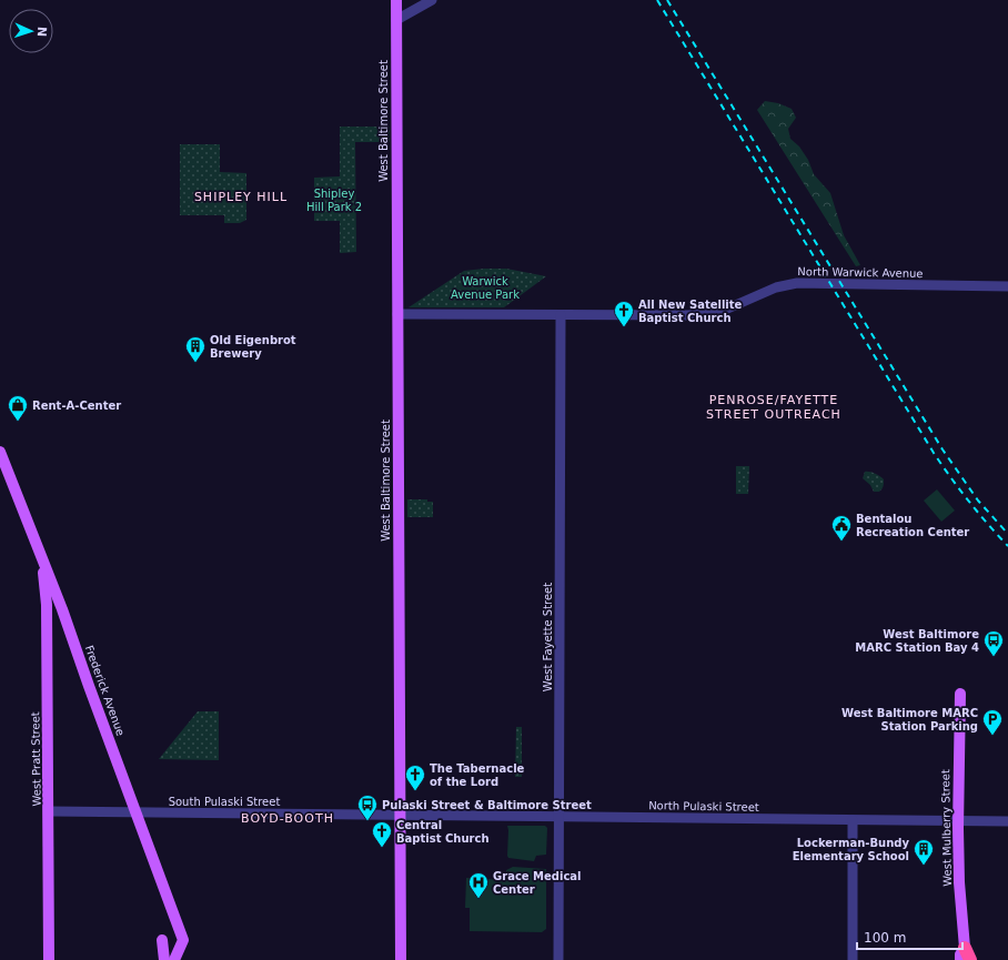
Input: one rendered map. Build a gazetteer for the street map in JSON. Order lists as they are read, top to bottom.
{
  "streets": {
    "main road": [
      "West Baltimore Street",
      "Frederick Avenue",
      "West Pratt Street",
      "West Mulberry Street"
    ],
    "street": [
      "North Warwick Avenue",
      "West Fayette Street",
      "South Pulaski Street",
      "North Pulaski Street"
    ]
  },
  "crossings": [
    ["West Baltimore Street", "North Warwick Avenue"],
    ["West Baltimore Street", "South Pulaski Street"],
    ["West Baltimore Street", "North Pulaski Street"],
    ["North Warwick Avenue", "West Fayette Street"],
    ["West Fayette Street", "North Pulaski Street"],
    ["Frederick Avenue", "West Pratt Street"],
    ["Frederick Avenue", "South Pulaski Street"],
    ["West Pratt Street", "South Pulaski Street"],
    ["South Pulaski Street", "North Pulaski Street"],
    ["North Pulaski Street", "West Mulberry Street"]
  ],
  "districts": ["SHIPLEY HILL", "PENROSE/FAYETTE STREET OUTREACH", "BOYD-BOOTH"],
  "parks": ["Shipley Hill Park 2", "Warwick Avenue Park"],
  "places": {
    "church": ["All New Satellite Baptist Church", "The Tabernacle of the Lord", "Central Baptist Church"],
    "building": ["Old Eigenbrot Brewery", "Lockerman-Bundy Elementary School"],
    "shop": ["Rent-A-Center"],
    "public building": ["Bentalou Recreation Center"],
    "bus stop": ["West Baltimore MARC Station Bay 4", "Pulaski Street & Baltimore Street"],
    "parking": ["West Baltimore MARC Station Parking"],
    "hospital": ["Grace Medical Center"]
  },
  "scale_bar": "100 m",
  "north": "right"
}
